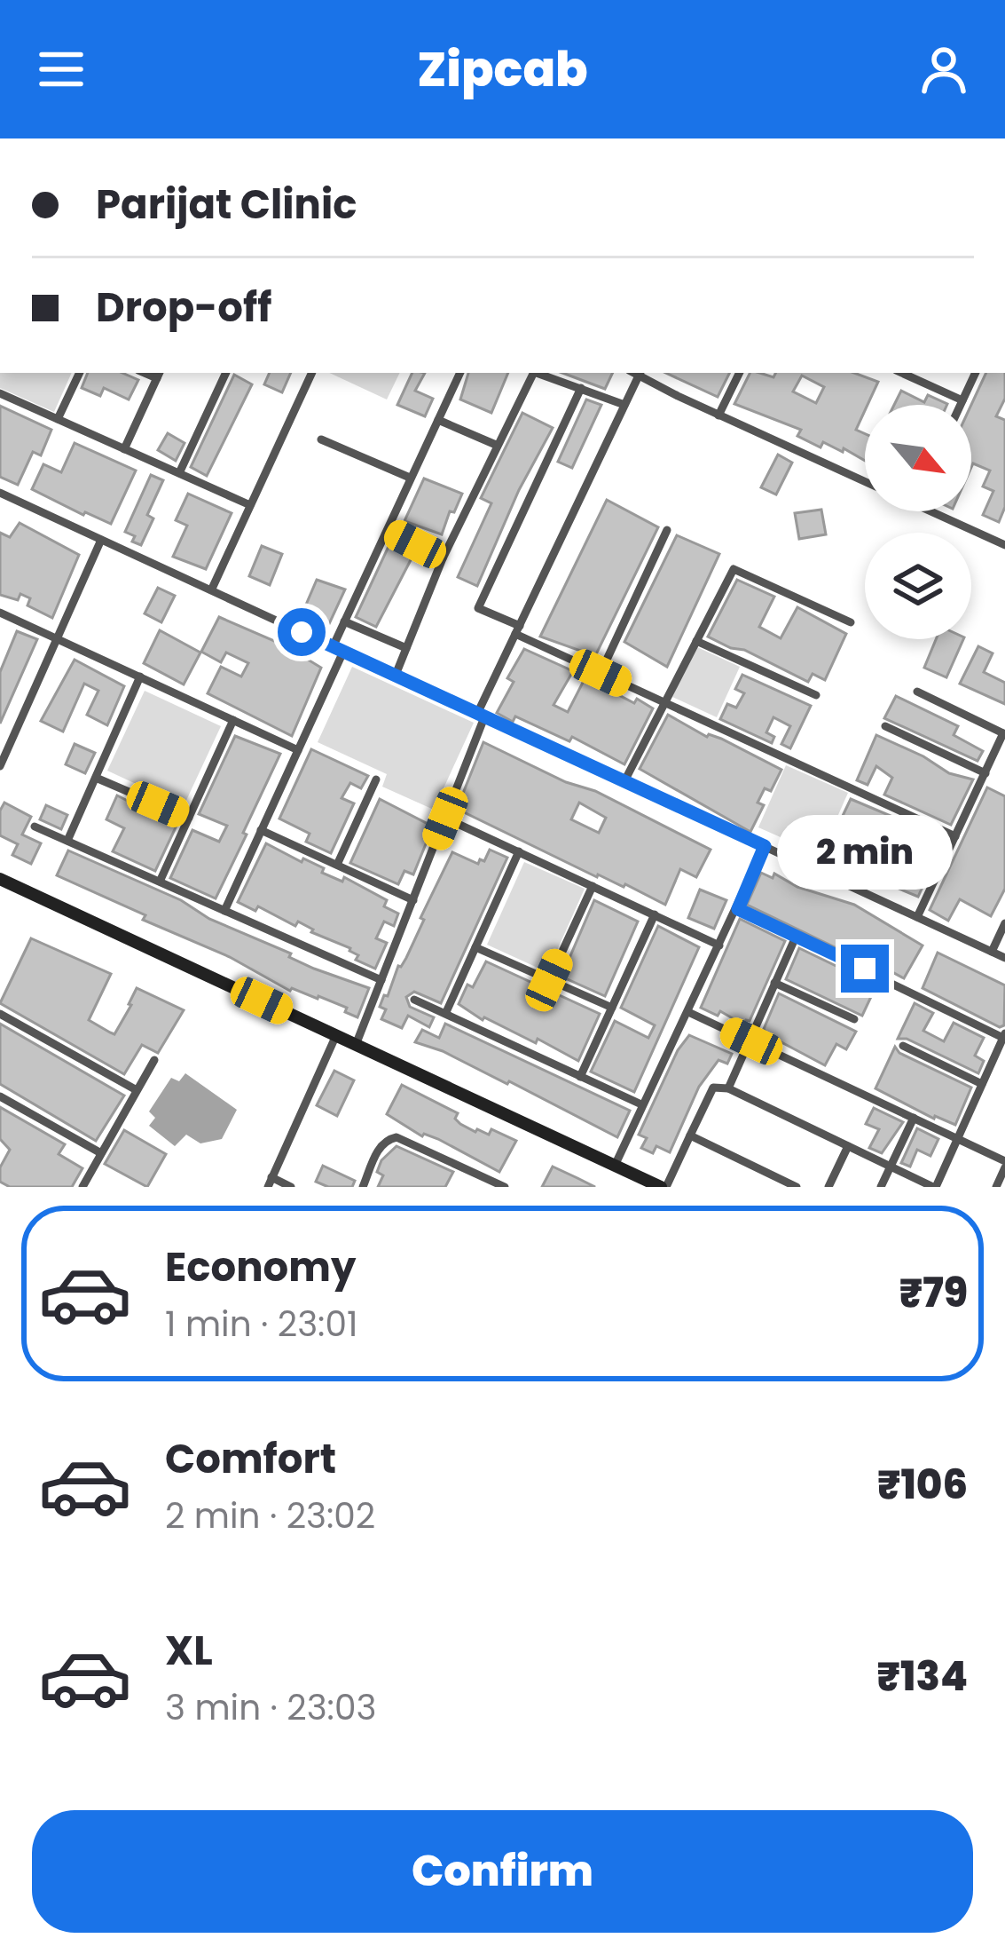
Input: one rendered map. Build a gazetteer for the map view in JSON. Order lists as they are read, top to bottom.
{
  "north": "bottom right",
  "page": {
    "header": "Zipcab",
    "banner": ["Parijat Clinic", "Drop-off"],
    "bubble": "2 min",
    "list": [
      {
        "name": "Economy",
        "note": "1 min · 23:01",
        "value": "₹79"
      },
      {
        "name": "Comfort",
        "note": "2 min · 23:02",
        "value": "₹106"
      },
      {
        "name": "XL",
        "note": "3 min · 23:03",
        "value": "₹134"
      }
    ],
    "buttons": "Confirm"
  }
}
